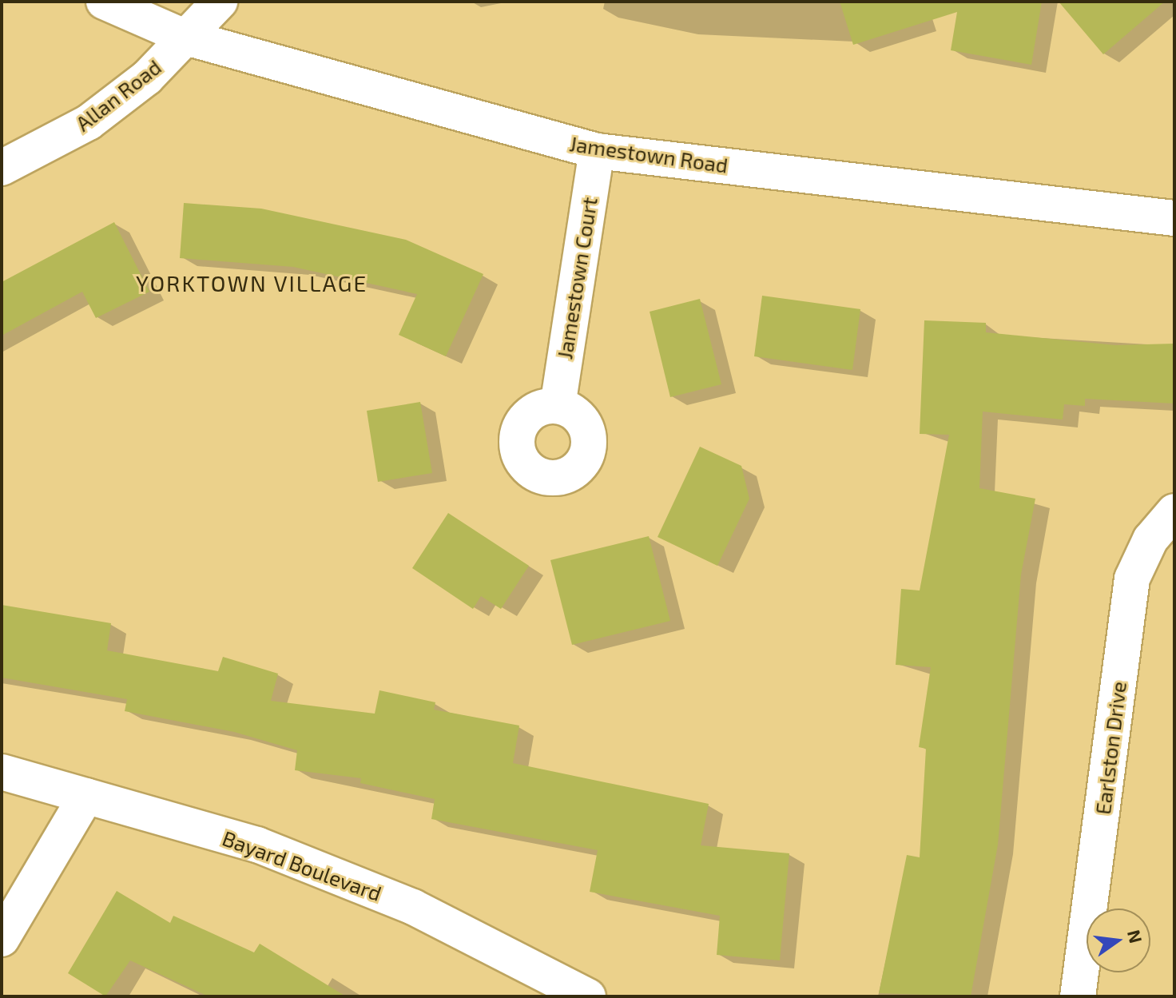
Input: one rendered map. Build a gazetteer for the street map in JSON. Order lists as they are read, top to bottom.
{
  "streets": {
    "street": [
      "Allan Road",
      "Jamestown Road",
      "Jamestown Court",
      "Earlston Drive",
      "Bayard Boulevard"
    ]
  },
  "crossings": [
    ["Allan Road", "Jamestown Road"],
    ["Jamestown Road", "Jamestown Court"]
  ],
  "districts": ["YORKTOWN VILLAGE"],
  "north": "right"
}
